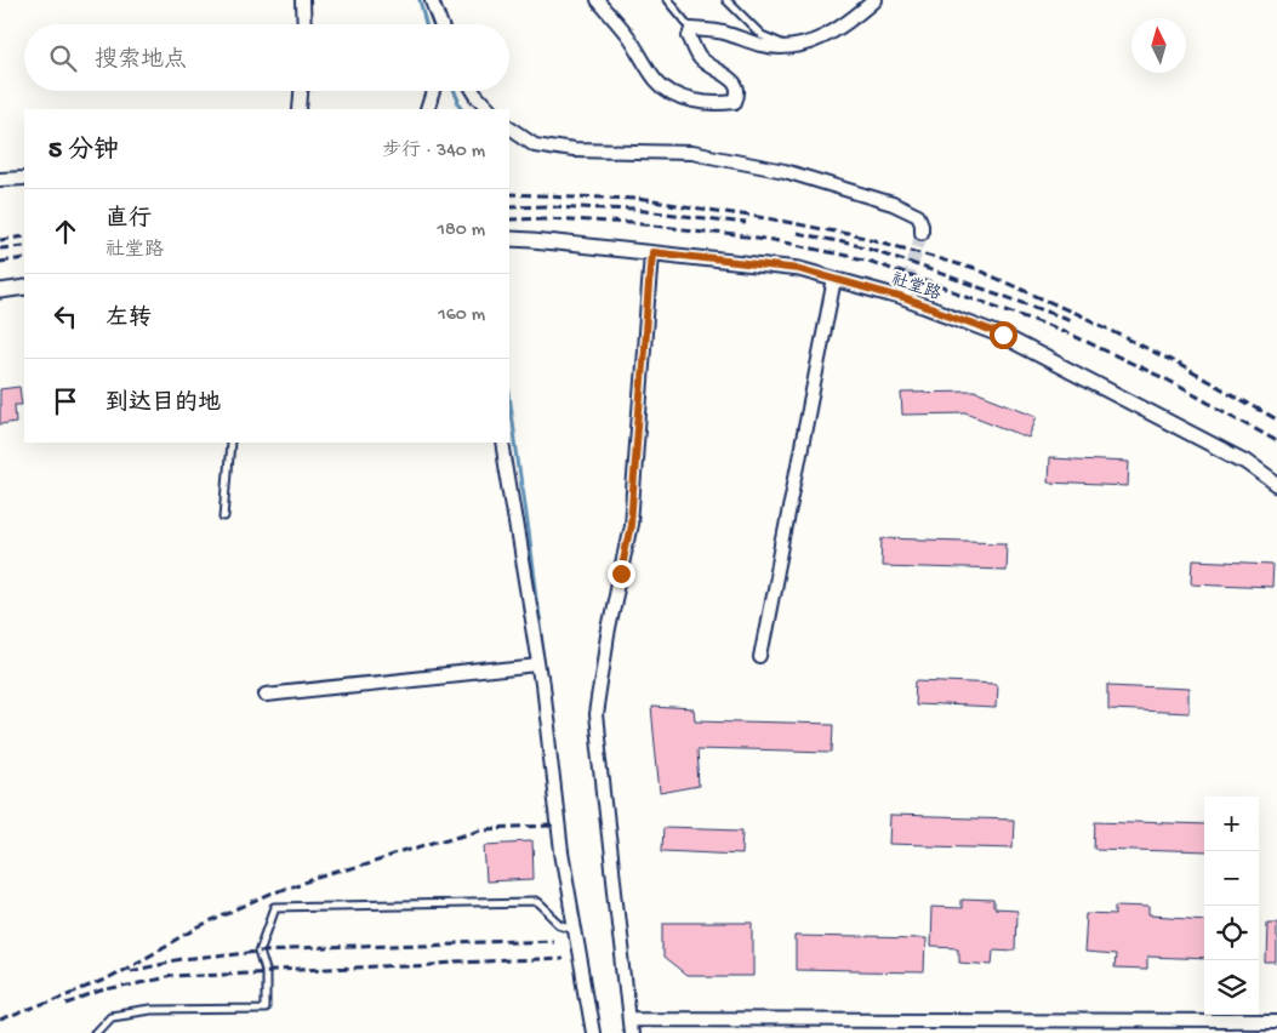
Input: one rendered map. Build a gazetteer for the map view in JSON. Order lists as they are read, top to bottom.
{
  "streets": {
    "street": ["社堂路"]
  },
  "north": "top",
  "page": {
    "search": "搜索地点",
    "heading": ["5 分钟", "步行 · 340 m"],
    "list": [
      ["直行", "社堂路", "180 m"],
      ["左转", "160 m"],
      "到达目的地"
    ],
    "map_buttons": ["+", "−"]
  }
}
